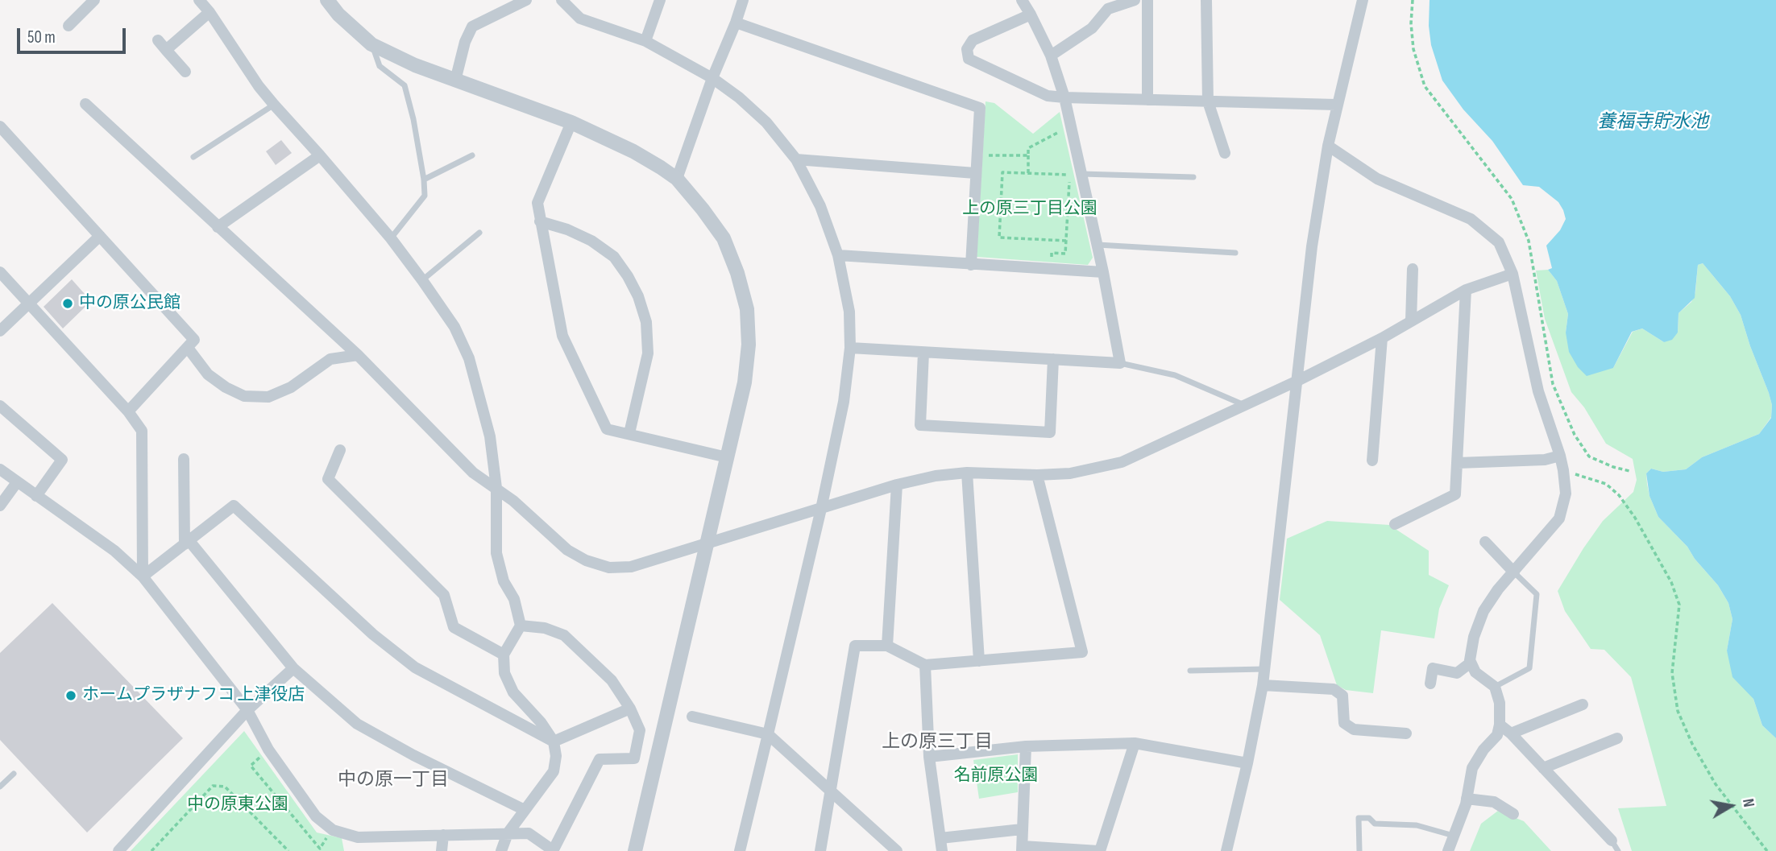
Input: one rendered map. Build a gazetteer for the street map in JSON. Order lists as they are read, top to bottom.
{
  "districts": ["上の原三丁目", "中の原一丁目"],
  "water": ["養福寺貯水池"],
  "parks": ["上の原三丁目公園", "名前原公園", "中の原東公園"],
  "places": ["中の原公民館", "ホームプラザナフコ 上津役店"],
  "scale_bar": "50 m",
  "north": "right"
}
